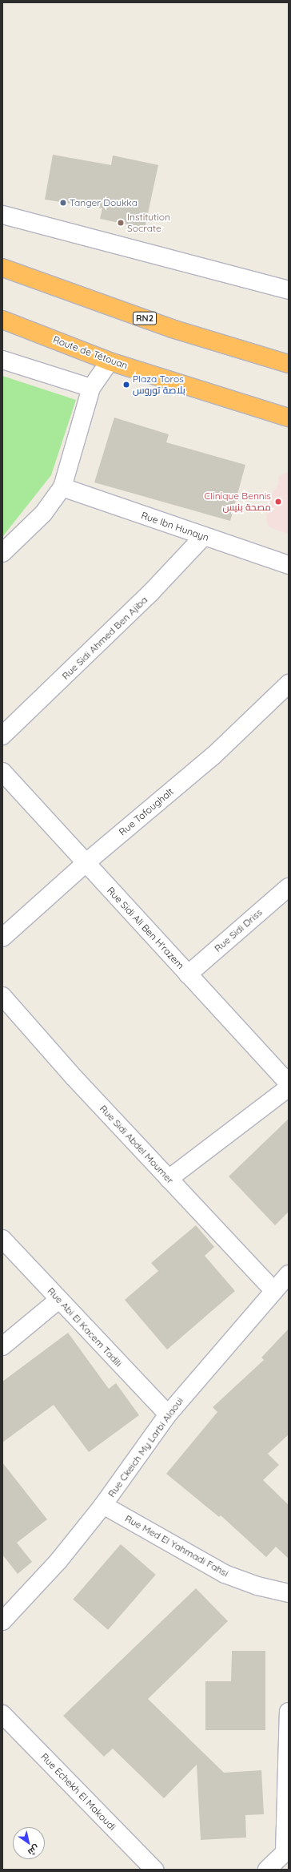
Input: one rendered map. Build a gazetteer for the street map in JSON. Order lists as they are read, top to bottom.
{
  "streets": {
    "highway": ["RN2", "Route de Tétouan"],
    "street": [
      "Rue Ibn Hunayn",
      "Rue Sidi Ahmed Ben Ajiba",
      "Rue Tafoughalt",
      "Rue Sidi Ali Ben H'razem",
      "Rue Sidi Driss",
      "Rue Sidi Abdel Moumer",
      "Rue Abi El Kacem Tadili",
      "Rue Ckeich My Larbi Alaoui",
      "Rue Med El Yahmadi Fahsi",
      "Rue Echekh El Makoudi"
    ]
  },
  "crossings": [
    ["Rue Ibn Hunayn", "Rue Sidi Ahmed Ben Ajiba"],
    ["Rue Tafoughalt", "Rue Sidi Ali Ben H'razem"],
    ["Rue Sidi Ali Ben H'razem", "Rue Sidi Driss"],
    ["Rue Sidi Abdel Moumer", "Rue Ckeich My Larbi Alaoui"],
    ["Rue Abi El Kacem Tadili", "Rue Ckeich My Larbi Alaoui"],
    ["Rue Ckeich My Larbi Alaoui", "Rue Med El Yahmadi Fahsi"]
  ],
  "places": [
    "Tanger Doukka",
    "Institution Socrate",
    "Plaza Toros بلاصة توروس",
    "Clinique Bennis مصحة بنيس"
  ],
  "north": "bottom right"
}
